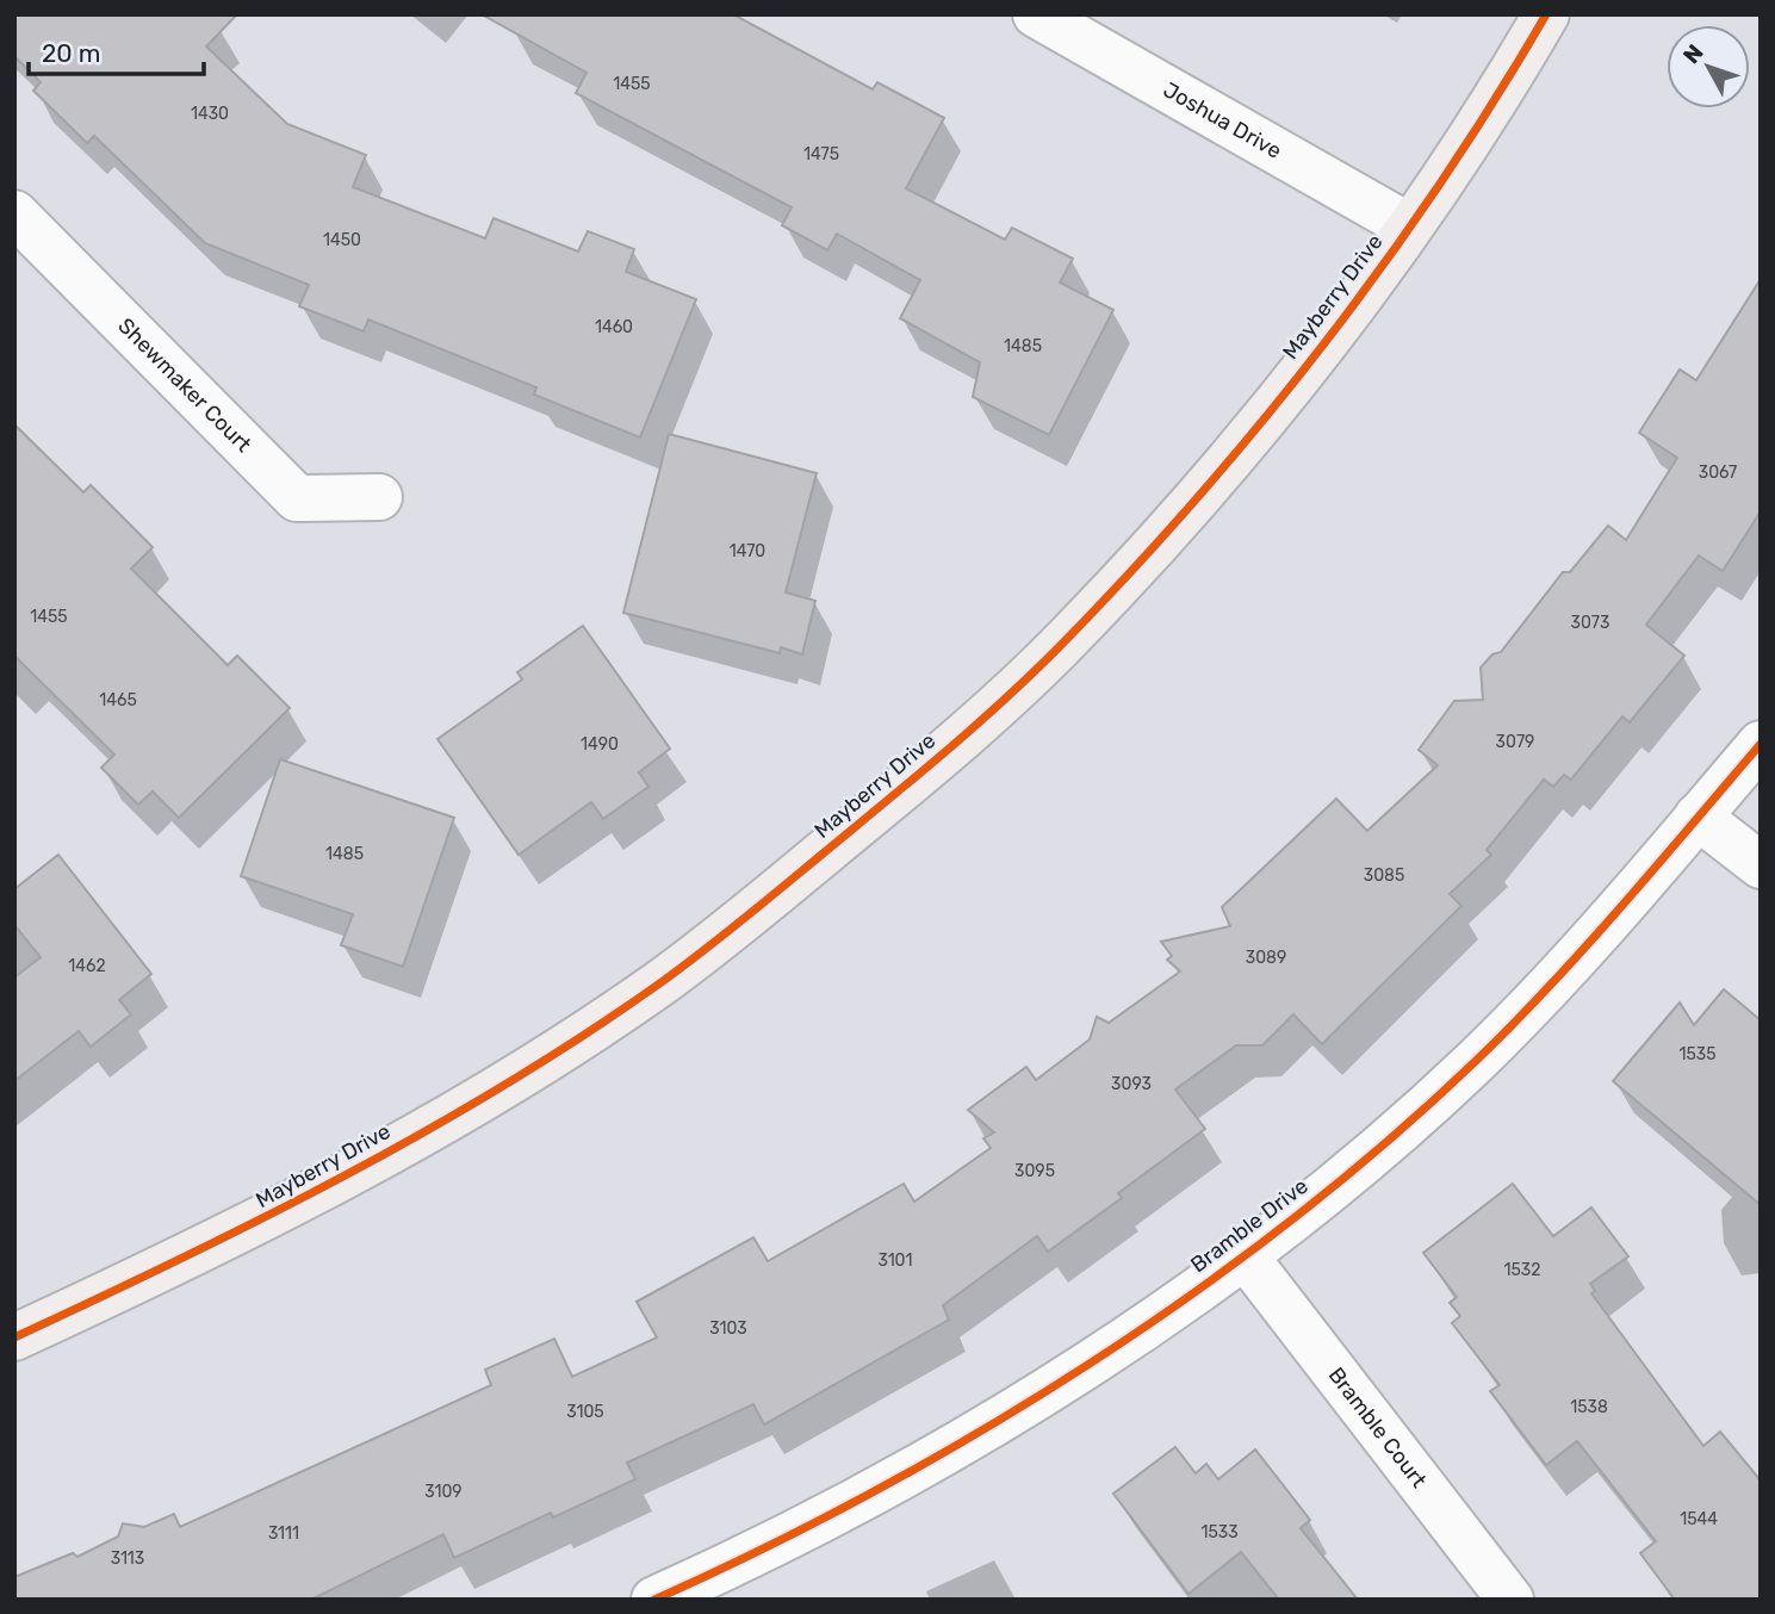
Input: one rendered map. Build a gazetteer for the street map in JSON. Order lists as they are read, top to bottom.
{
  "streets": {
    "main road": ["Mayberry Drive"],
    "street": [
      "Joshua Drive",
      "Shewmaker Court",
      "Bramble Drive",
      "Bramble Court"
    ]
  },
  "crossings": [
    ["Joshua Drive", "Mayberry Drive"],
    ["Bramble Drive", "Bramble Court"]
  ],
  "house_numbers": [
    "1455",
    "1430",
    "1475",
    "1450",
    "1460",
    "1485",
    "3067",
    "1470",
    "1455",
    "3073",
    "1465",
    "3079",
    "1490",
    "1485",
    "3085",
    "3089",
    "1462",
    "1535",
    "3093",
    "3095",
    "3101",
    "1532",
    "3103",
    "1538",
    "3105",
    "3109",
    "1544",
    "1533",
    "3111",
    "3113"
  ],
  "scale_bar": "20 m",
  "north": "top left"
}
